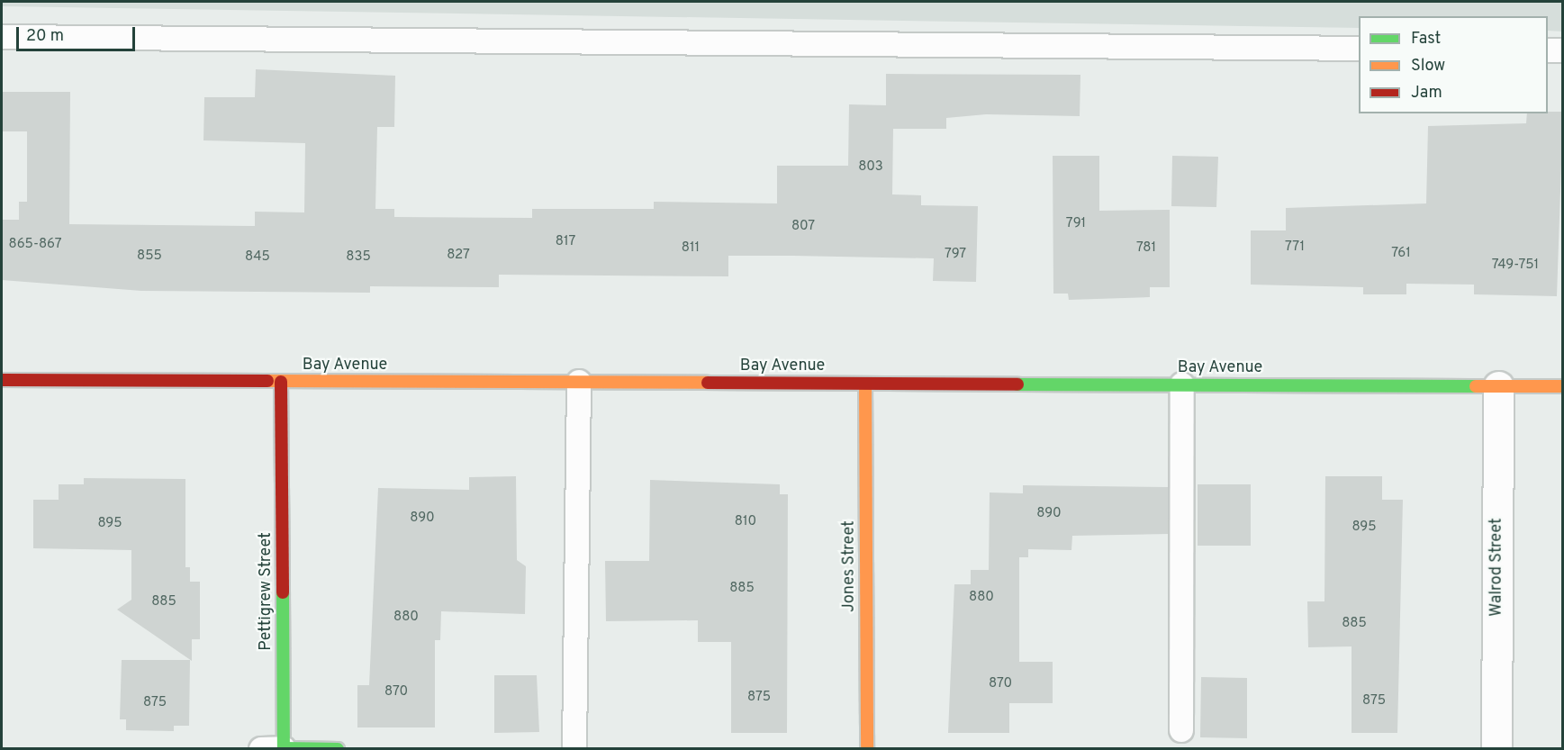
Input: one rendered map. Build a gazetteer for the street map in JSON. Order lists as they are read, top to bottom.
{
  "streets": {
    "street": [
      "Bay Avenue",
      "Jones Street",
      "Walrod Street",
      "Pettigrew Street"
    ]
  },
  "crossings": [
    ["Bay Avenue", "Jones Street"],
    ["Bay Avenue", "Walrod Street"],
    ["Bay Avenue", "Pettigrew Street"]
  ],
  "house_numbers": [
    "803",
    "791",
    "807",
    "817",
    "865-867",
    "771",
    "811",
    "781",
    "761",
    "797",
    "827",
    "855",
    "845",
    "835",
    "749-751",
    "890",
    "890",
    "810",
    "895",
    "895",
    "885",
    "880",
    "885",
    "880",
    "885",
    "870",
    "870",
    "875",
    "875",
    "875"
  ],
  "legend": ["Fast", "Slow", "Jam"],
  "scale_bar": "20 m"
}
